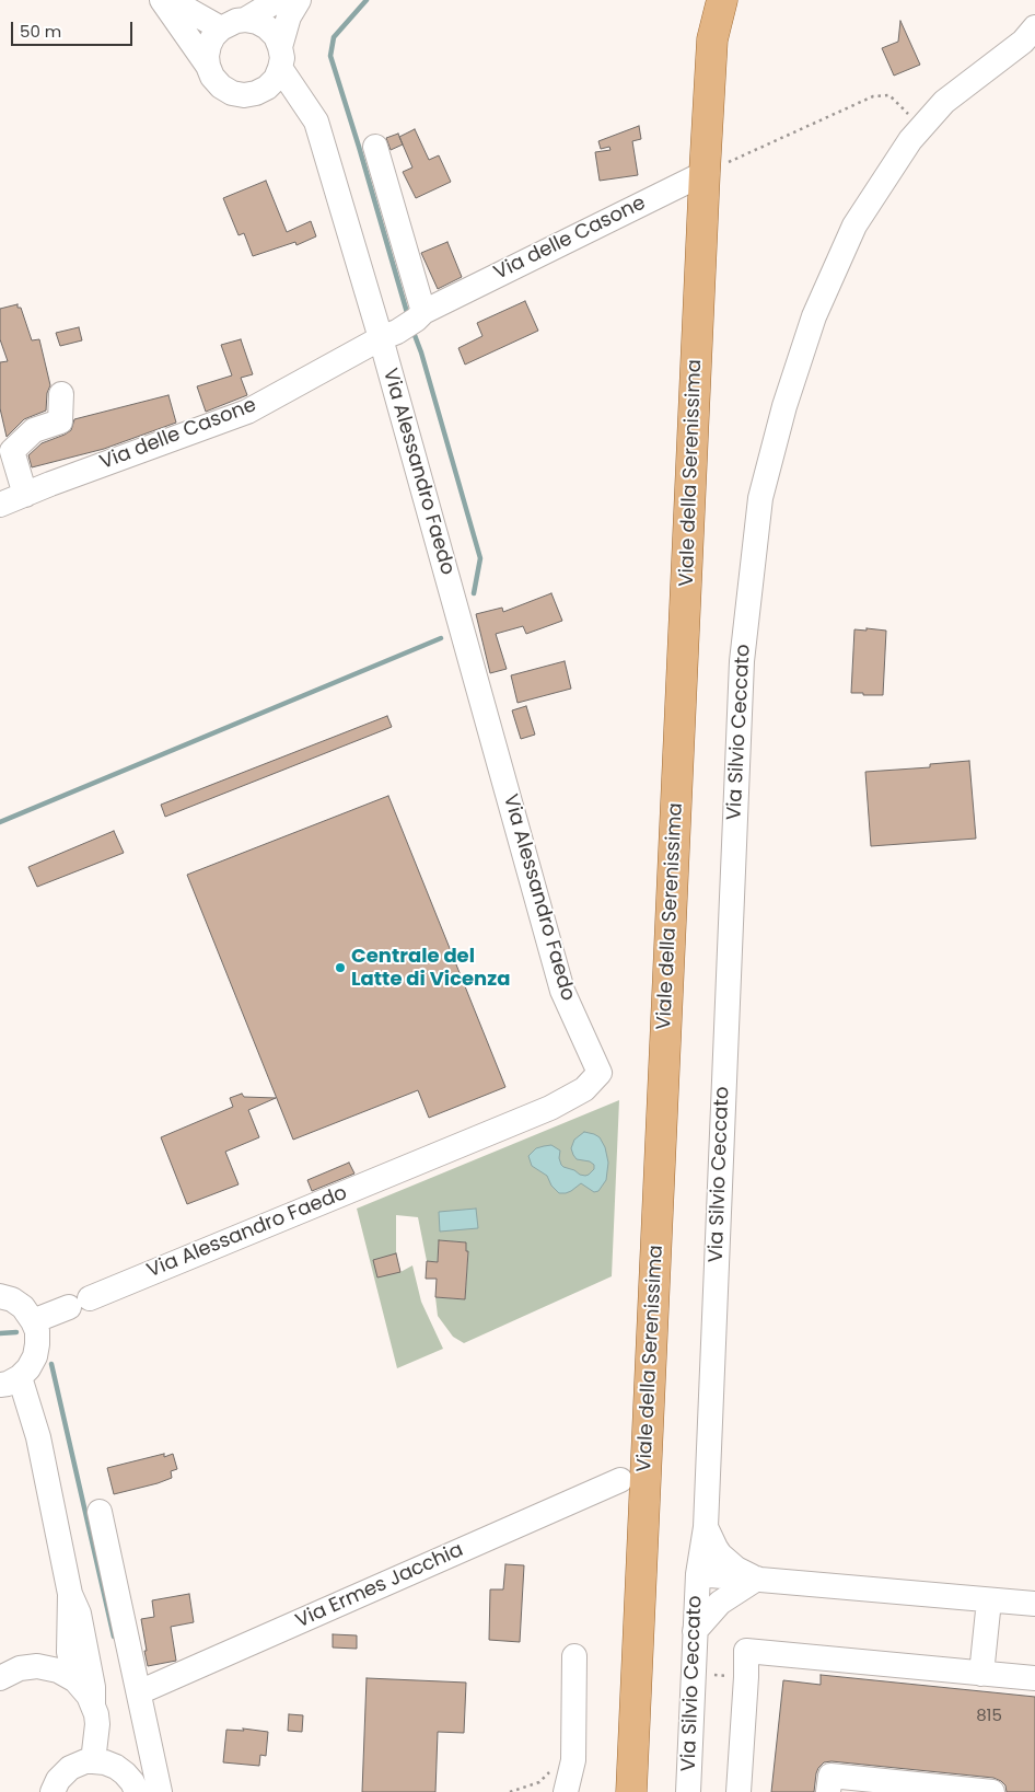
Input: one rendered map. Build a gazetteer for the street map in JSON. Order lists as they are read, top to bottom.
{
  "streets": {
    "main road": ["Viale della Serenissima"],
    "street": [
      "Via delle Casone",
      "Via Alessandro Faedo",
      "Via Silvio Ceccato",
      "Via Ermes Jacchia"
    ]
  },
  "crossings": [
    ["Via delle Casone", "Via Alessandro Faedo"],
    ["Via delle Casone", "Viale della Serenissima"]
  ],
  "places": ["Centrale del Latte di Vicenza"],
  "house_numbers": ["815"],
  "scale_bar": "50 m"
}
